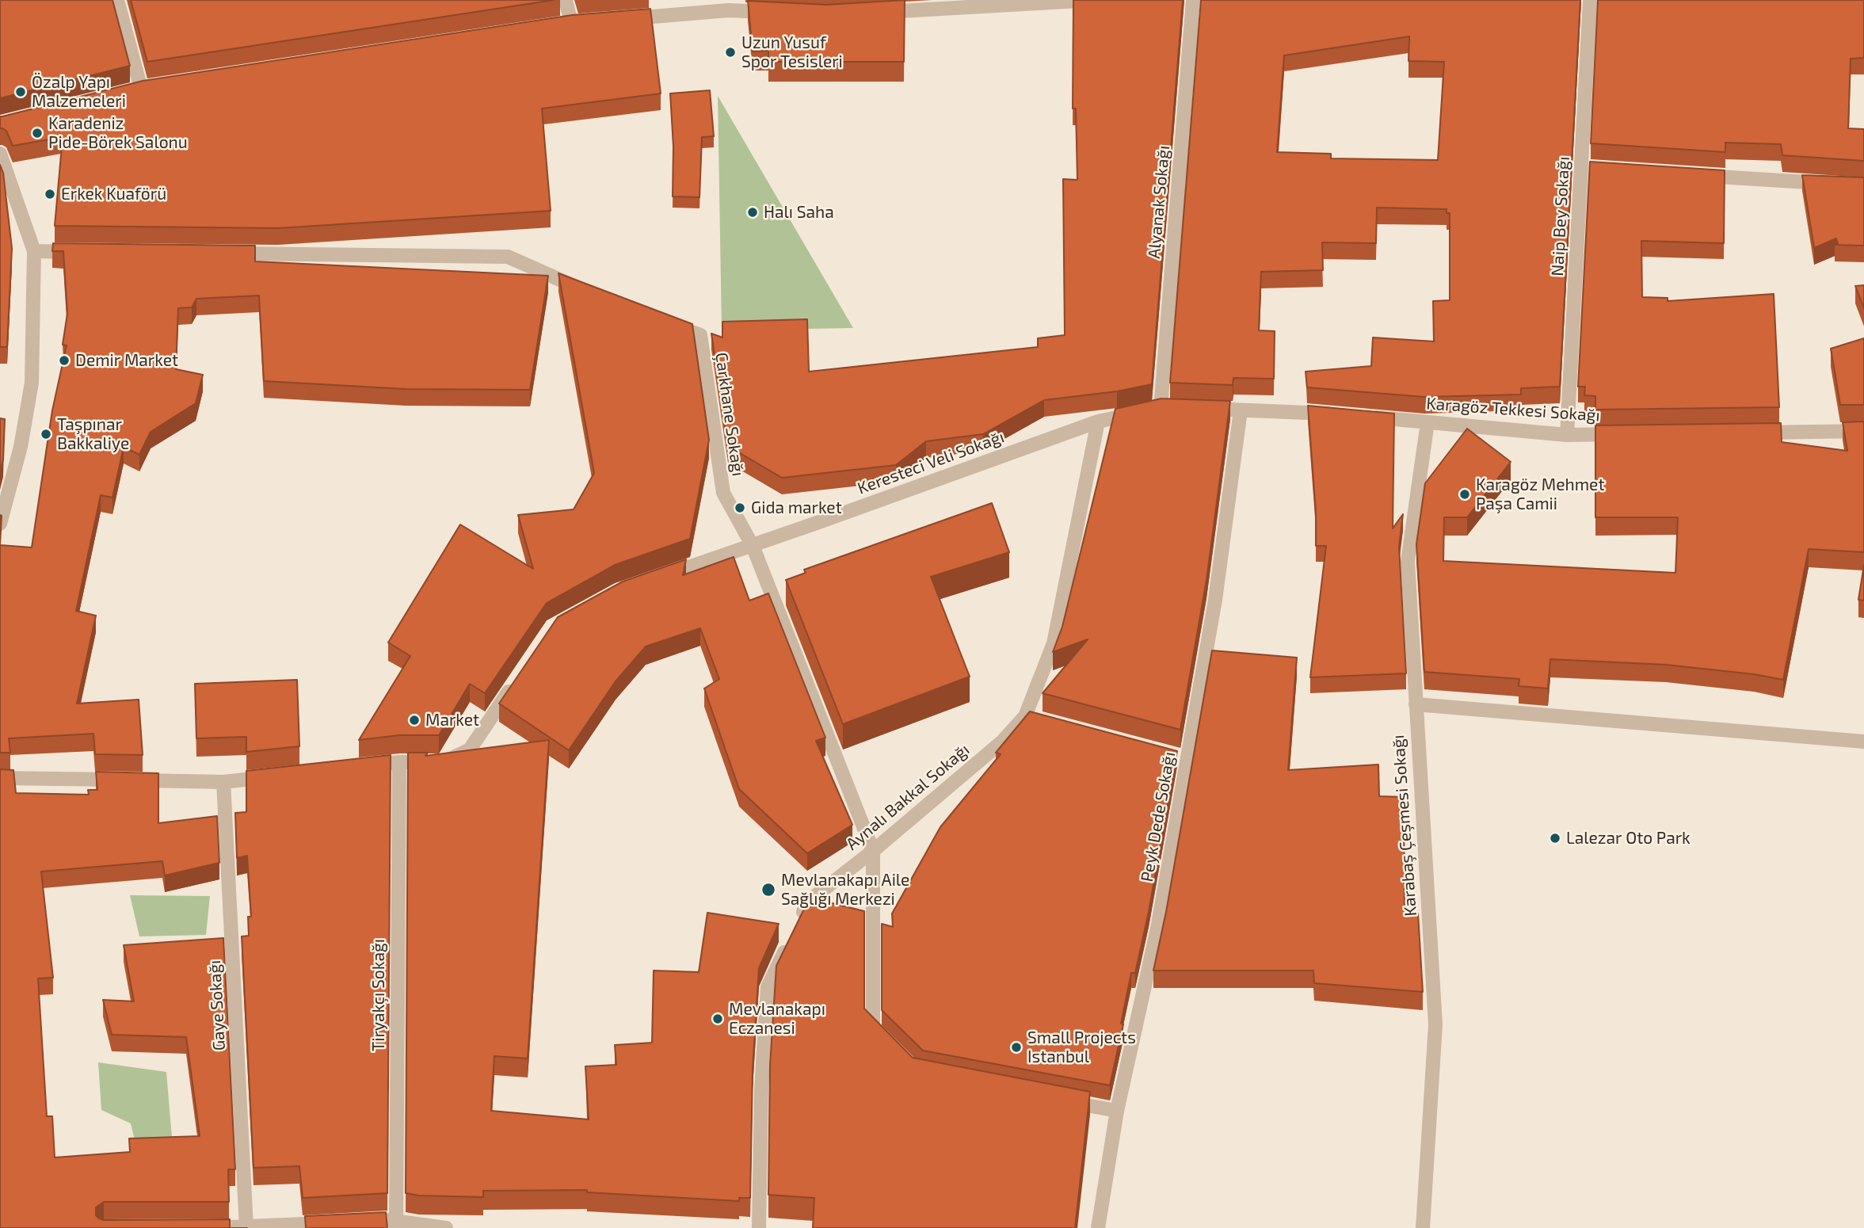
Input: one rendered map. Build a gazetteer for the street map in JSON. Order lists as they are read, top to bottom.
{
  "streets": {
    "street": [
      "Alyanak Sokağı",
      "Naip Bey Sokağı",
      "Karagöz Tekkesi Sokağı",
      "Çarkhane Sokağı",
      "Keresteci Veli Sokağı",
      "Aynalı Bakkal Sokağı",
      "Peyk Dede Sokağı",
      "Karabaş Çeşmesi Sokağı",
      "Tiryakçı Sokağı",
      "Gaye Sokağı"
    ]
  },
  "crossings": [
    ["Alyanak Sokağı", "Keresteci Veli Sokağı"],
    ["Naip Bey Sokağı", "Karagöz Tekkesi Sokağı"],
    ["Karagöz Tekkesi Sokağı", "Karabaş Çeşmesi Sokağı"],
    ["Çarkhane Sokağı", "Keresteci Veli Sokağı"],
    ["Çarkhane Sokağı", "Aynalı Bakkal Sokağı"],
    ["Keresteci Veli Sokağı", "Aynalı Bakkal Sokağı"]
  ],
  "places": [
    "Uzun Yusuf Spor Tesisleri",
    "Özalp Yapı Malzemeleri",
    "Karadeniz Pide-Börek Salonu",
    "Erkek Kuaförü",
    "Halı Saha",
    "Demir Market",
    "Taşpınar Bakkaliye",
    "Karagöz Mehmet Paşa Camii",
    "Gida market",
    "Market",
    "Lalezar Oto Park",
    "Mevlanakapı Aile Sağlığı Merkezi",
    "Mevlanakapı Eczanesi",
    "Small Projects Istanbul"
  ]
}
